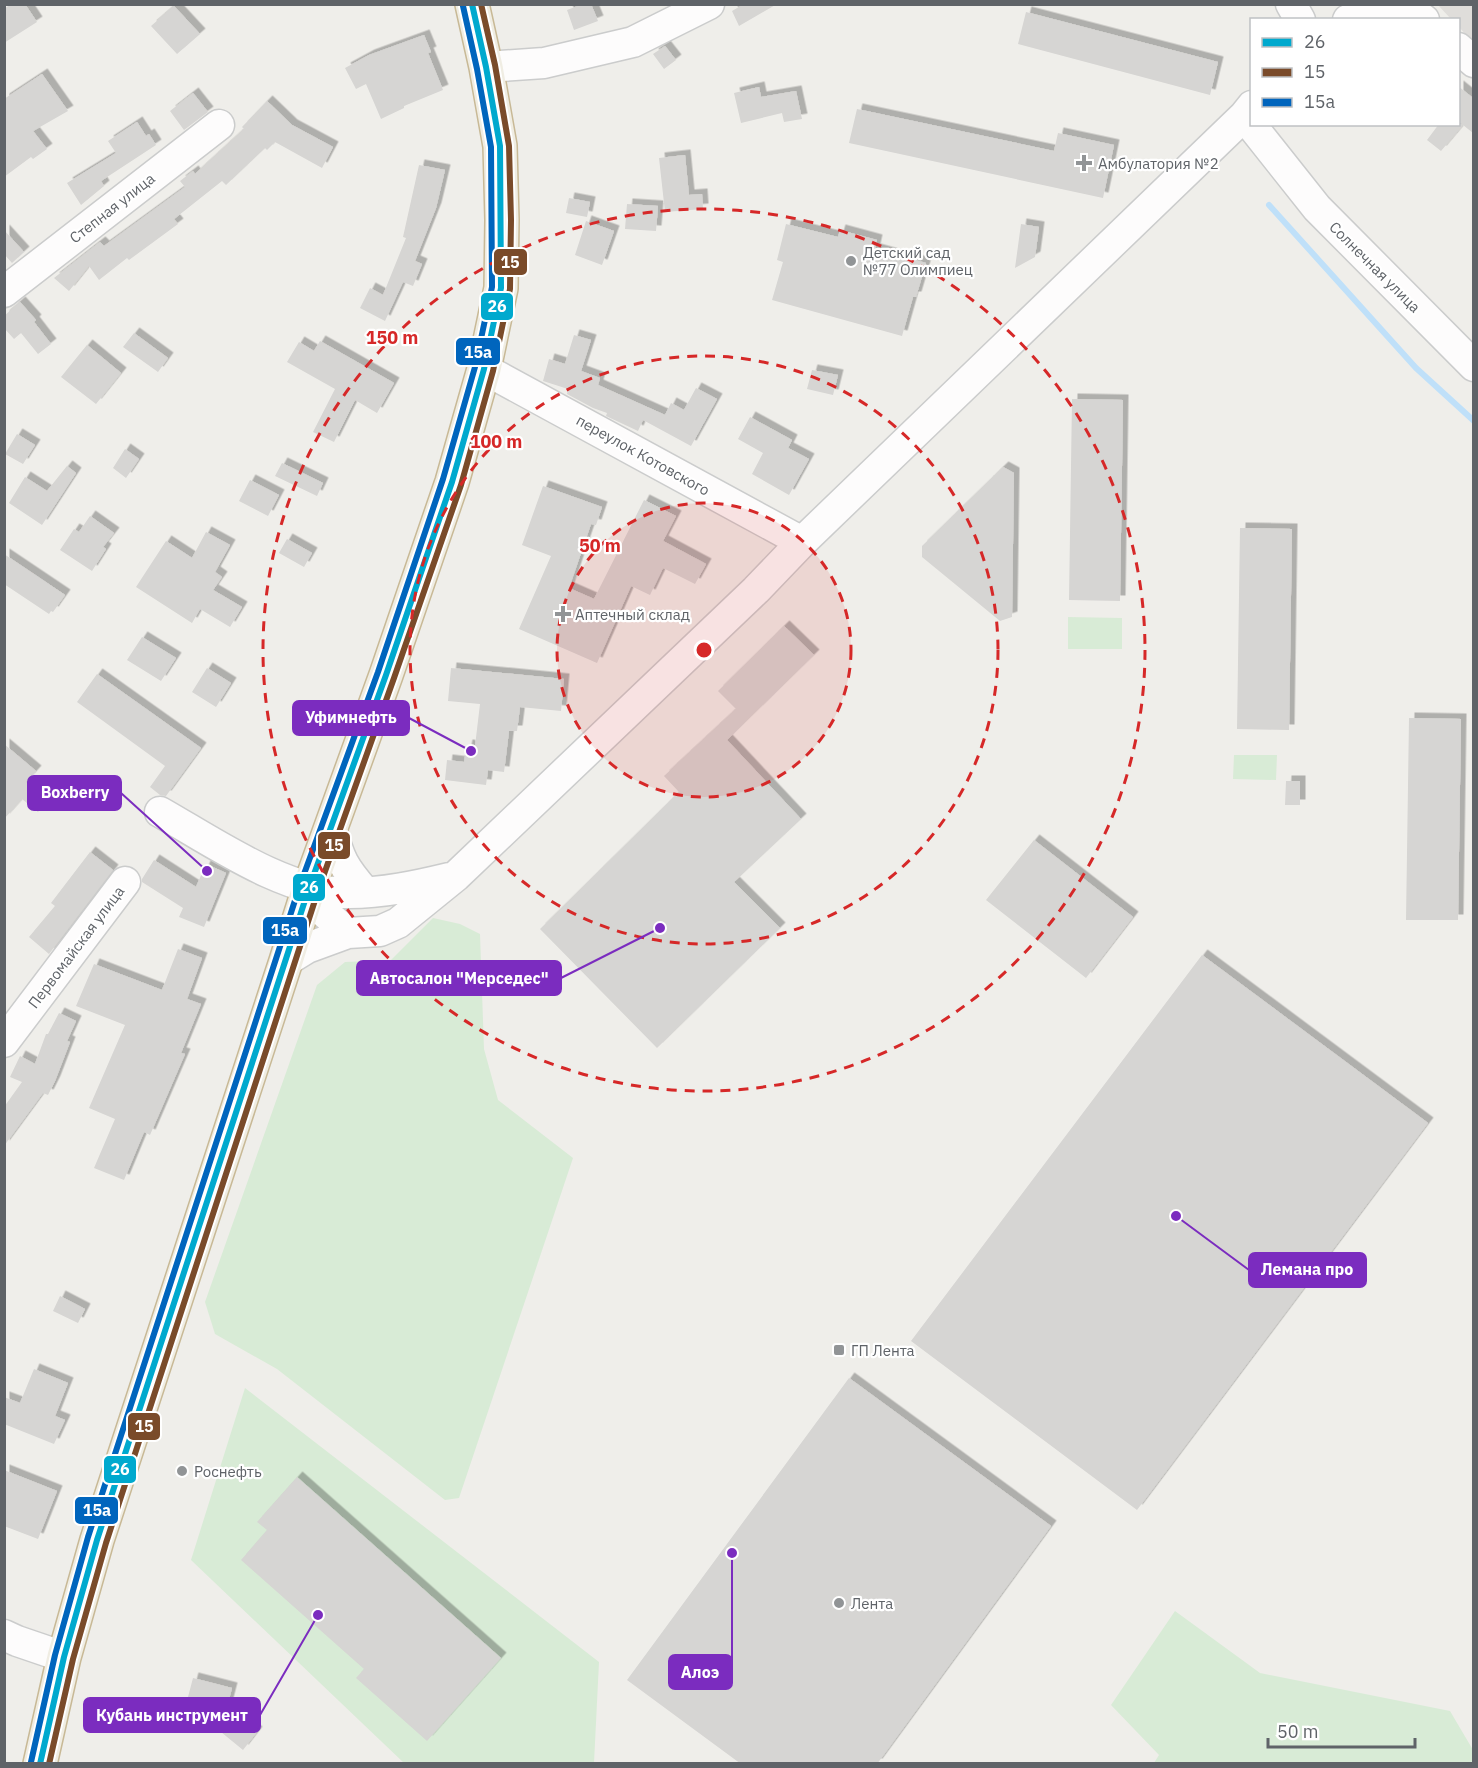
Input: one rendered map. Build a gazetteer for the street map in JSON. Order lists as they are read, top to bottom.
{
  "streets": {
    "street": [
      "Степная улица",
      "Солнечная улица",
      "переулок Котовского",
      "Первомайская улица"
    ]
  },
  "places": {
    "health": ["Амбулатория №2", "Аптечный склад"],
    "other": [
      "Детский сад №77 Олимпиец",
      "Уфимнефть",
      "Boxberry",
      "Автосалон \"Мерседес\"",
      "Лемана про",
      "Роснефть",
      "Алоэ",
      "Лента",
      "Кубань инструмент"
    ],
    "transit": ["ГП Лента"]
  },
  "lines": ["transit line 26", "transit line 15", "transit line 15а"],
  "legend": ["26", "15", "15а"],
  "scale_bar": "50 m",
  "rings": ["150 m", "100 m", "50 m"]
}
